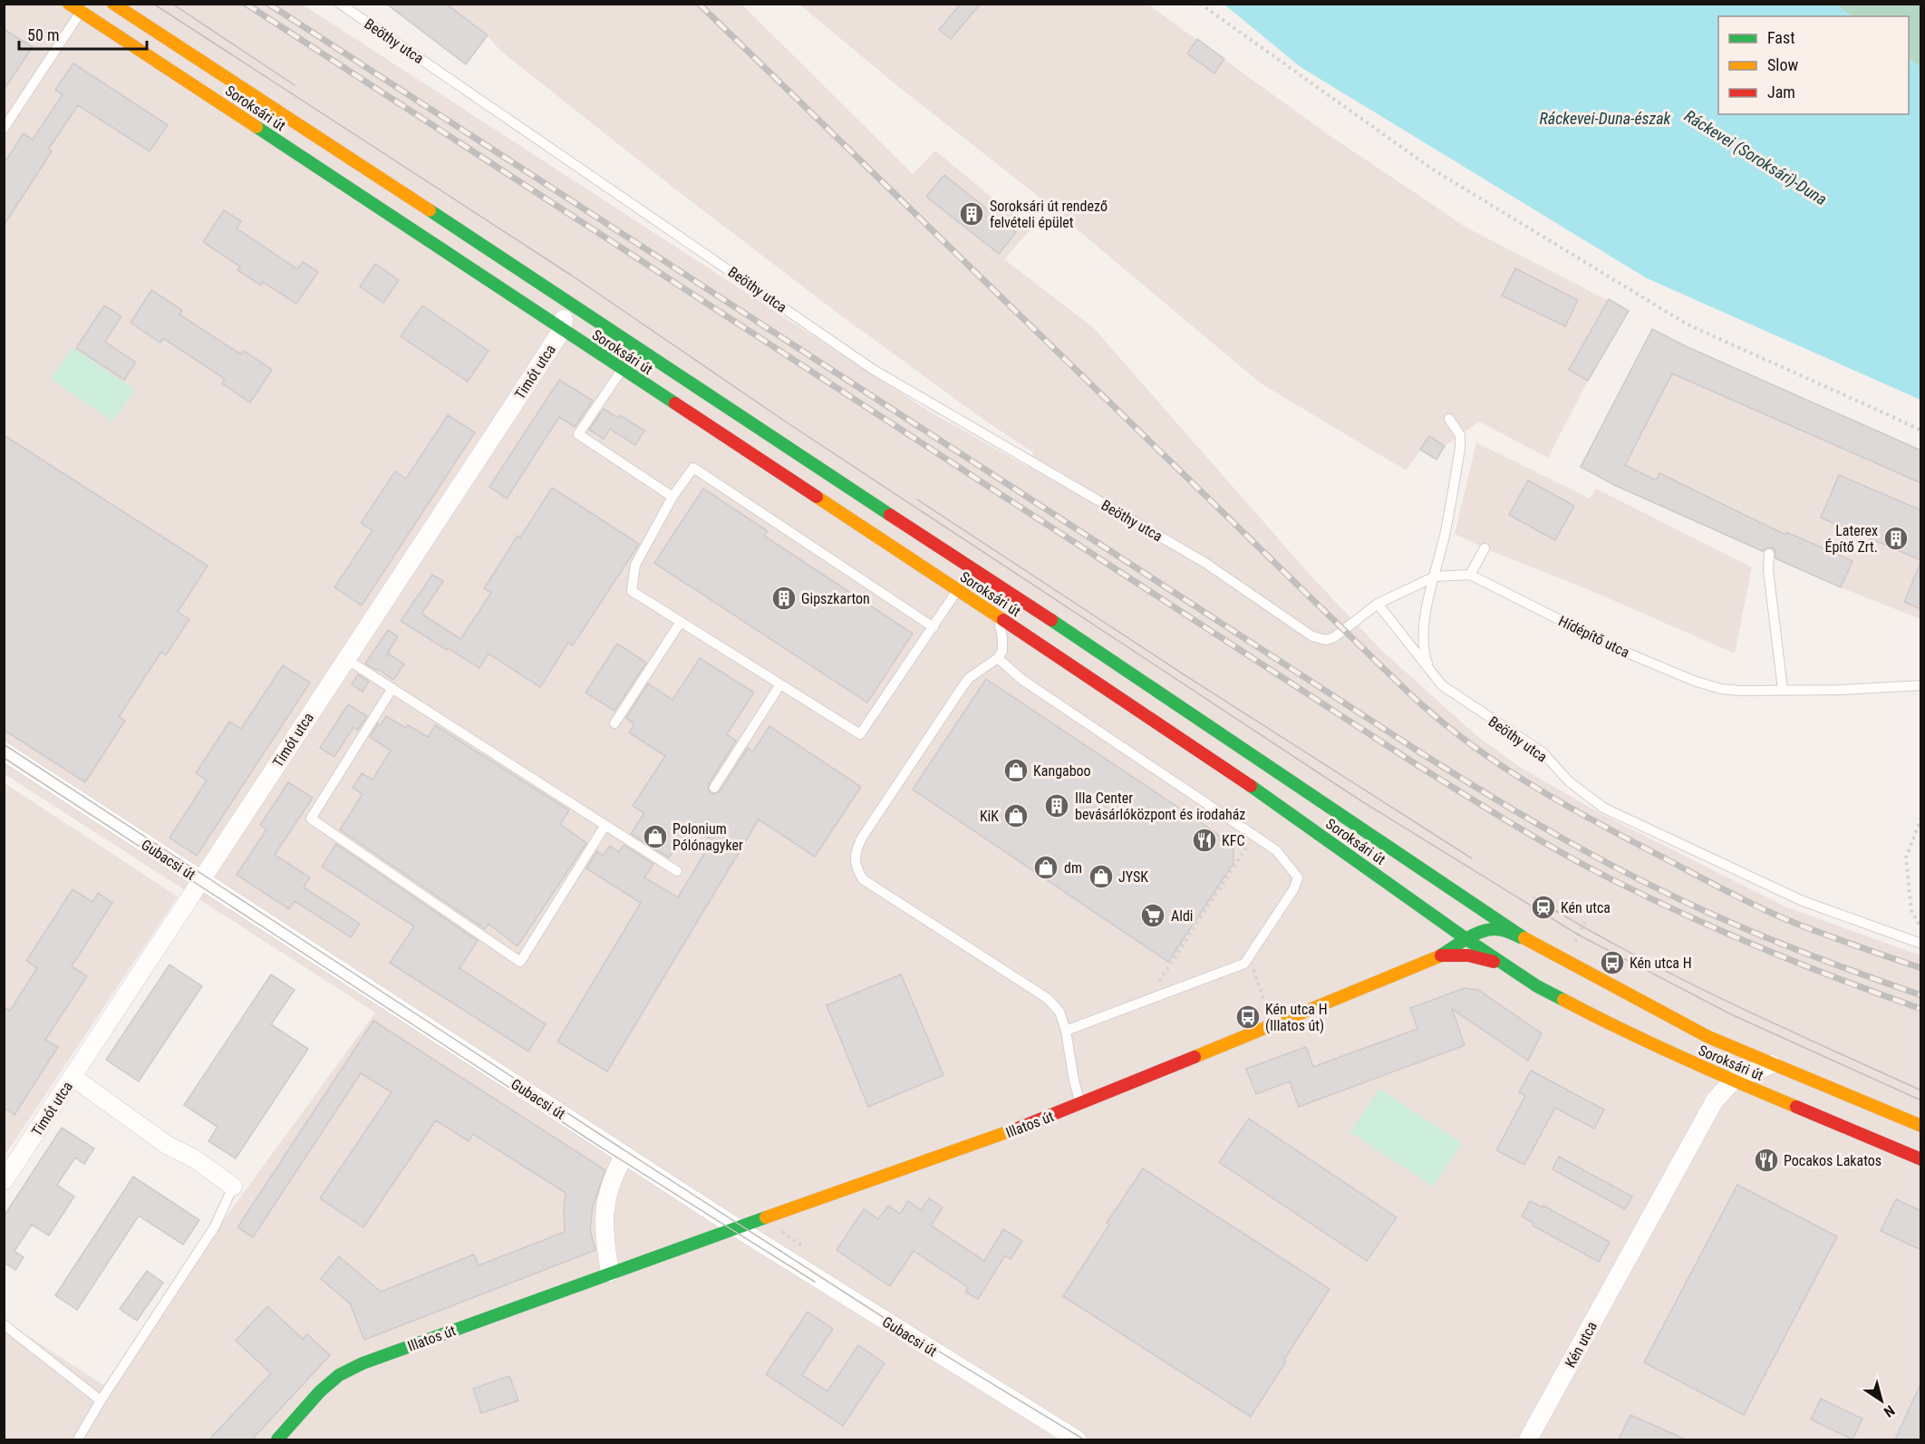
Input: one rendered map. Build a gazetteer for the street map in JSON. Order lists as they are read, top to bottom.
{
  "streets": {
    "main road": ["Soroksári út", "Illatos út"],
    "street": ["Timót utca", "Gubacsi út", "Kén utca"],
    "lane": ["Beöthy utca", "Hídépítő utca"]
  },
  "crossings": [
    ["Soroksári út", "Timót utca"],
    ["Soroksári út", "Illatos út"],
    ["Soroksári út", "Kén utca"],
    ["Timót utca", "Gubacsi út"],
    ["Gubacsi út", "Illatos út"]
  ],
  "water": ["Ráckevei-Duna-észak", "Ráckevei (Soroksári)-Duna"],
  "places": {
    "building": [
      "Soroksári út rendező felvételi épület",
      "Laterex Építő Zrt.",
      "Gipszkarton",
      "Illa Center bevásárlóközpont és irodaház"
    ],
    "shop": [
      "Kangaboo",
      "KiK",
      "Polonium Pólónagyker",
      "dm",
      "JYSK"
    ],
    "restaurant": ["KFC", "Pocakos Lakatos"],
    "station": ["Kén utca"],
    "supermarket": ["Aldi"],
    "bus stop": ["Kén utca H", "Kén utca H (Illatos út)"]
  },
  "legend": ["Fast", "Slow", "Jam"],
  "scale_bar": "50 m",
  "north": "bottom right"
}
